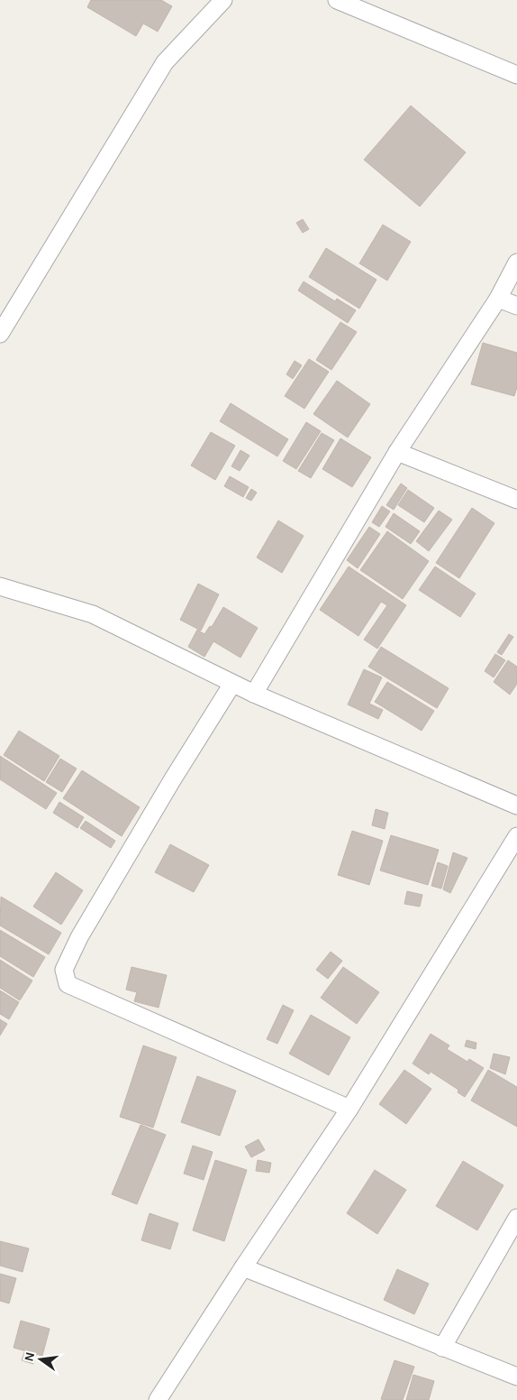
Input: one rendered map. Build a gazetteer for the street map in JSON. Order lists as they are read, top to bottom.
{
  "north": "left"
}
